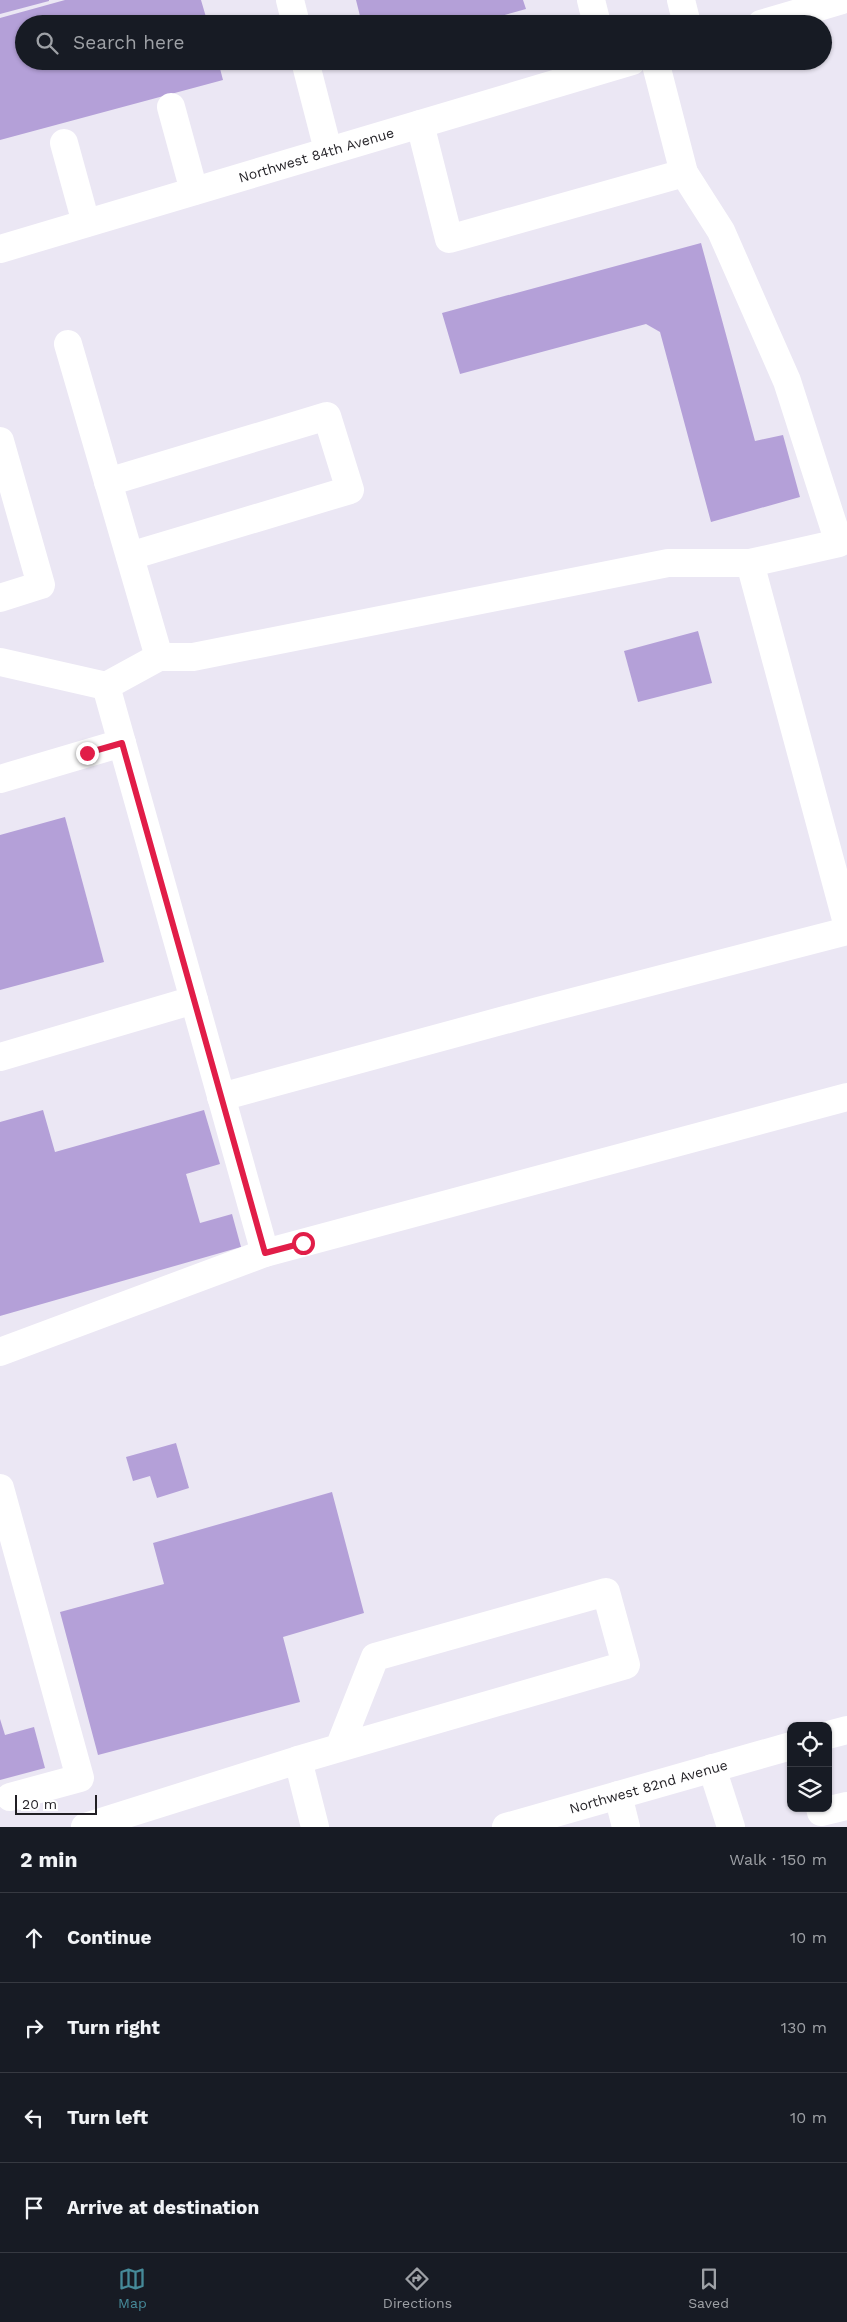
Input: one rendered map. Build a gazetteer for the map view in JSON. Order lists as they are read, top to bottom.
{
  "streets": {
    "street": ["Northwest 84th Avenue", "Northwest 82nd Avenue"]
  },
  "scale_bar": "20 m",
  "page": {
    "search": "Search here",
    "scale": "20 m",
    "heading": ["2 min", "Walk · 150 m"],
    "list": [
      ["Continue", "10 m"],
      ["Turn right", "130 m"],
      ["Turn left", "10 m"],
      "Arrive at destination"
    ],
    "nav": ["Map", "Directions", "Saved"]
  }
}
